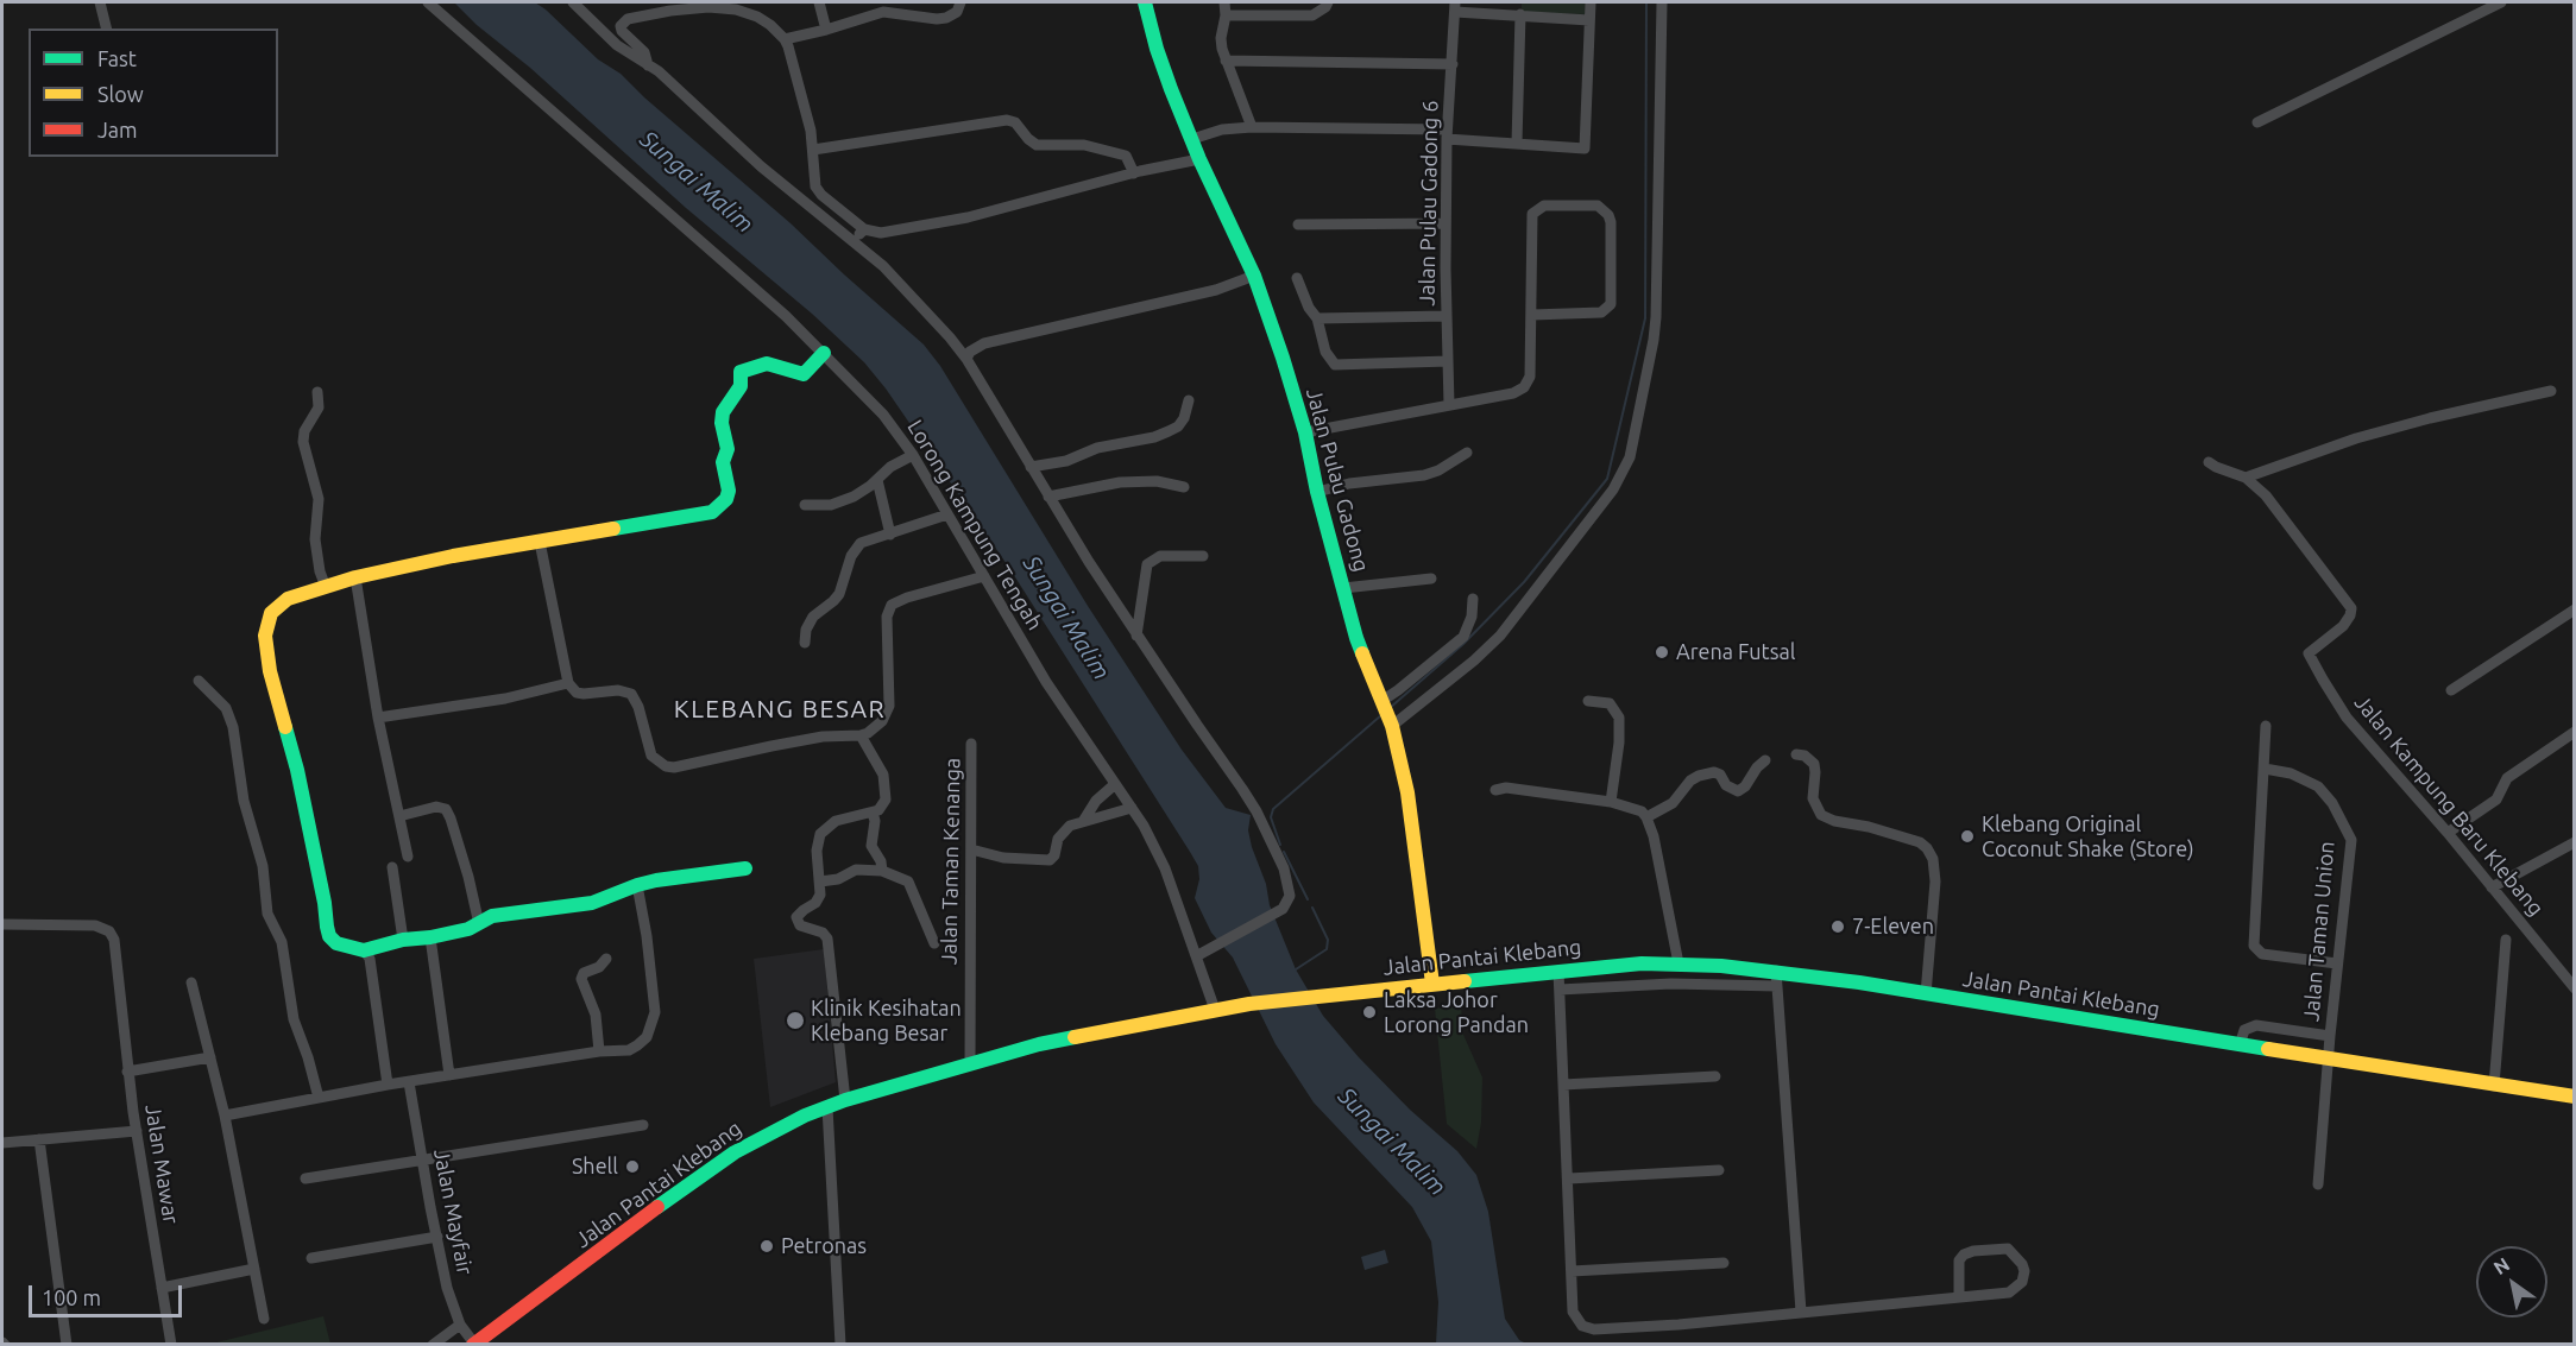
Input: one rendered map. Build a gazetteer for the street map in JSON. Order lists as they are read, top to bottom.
{
  "streets": {
    "main road": ["Jalan Pulau Gadong", "Jalan Pantai Klebang"],
    "street": [
      "Jalan Pulau Gadong 6",
      "Lorong Kampung Tengah",
      "Jalan Kampung Baru Klebang",
      "Jalan Taman Kenanga",
      "Jalan Taman Union",
      "Jalan Mawar",
      "Jalan Mayfair"
    ]
  },
  "crossings": [
    ["Jalan Pulau Gadong", "Jalan Pantai Klebang"],
    ["Lorong Kampung Tengah", "Jalan Pantai Klebang"],
    ["Jalan Taman Kenanga", "Jalan Pantai Klebang"],
    ["Jalan Taman Union", "Jalan Pantai Klebang"],
    ["Jalan Pantai Klebang", "Jalan Mayfair"]
  ],
  "districts": ["KLEBANG BESAR"],
  "water": ["Sungai Malim"],
  "places": [
    "Arena Futsal",
    "Klebang Original Coconut Shake (Store)",
    "7-Eleven",
    "Laksa Johor Lorong Pandan",
    "Klinik Kesihatan Klebang Besar",
    "Shell",
    "Petronas"
  ],
  "legend": ["Fast", "Slow", "Jam"],
  "scale_bar": "100 m",
  "north": "top left"
}
